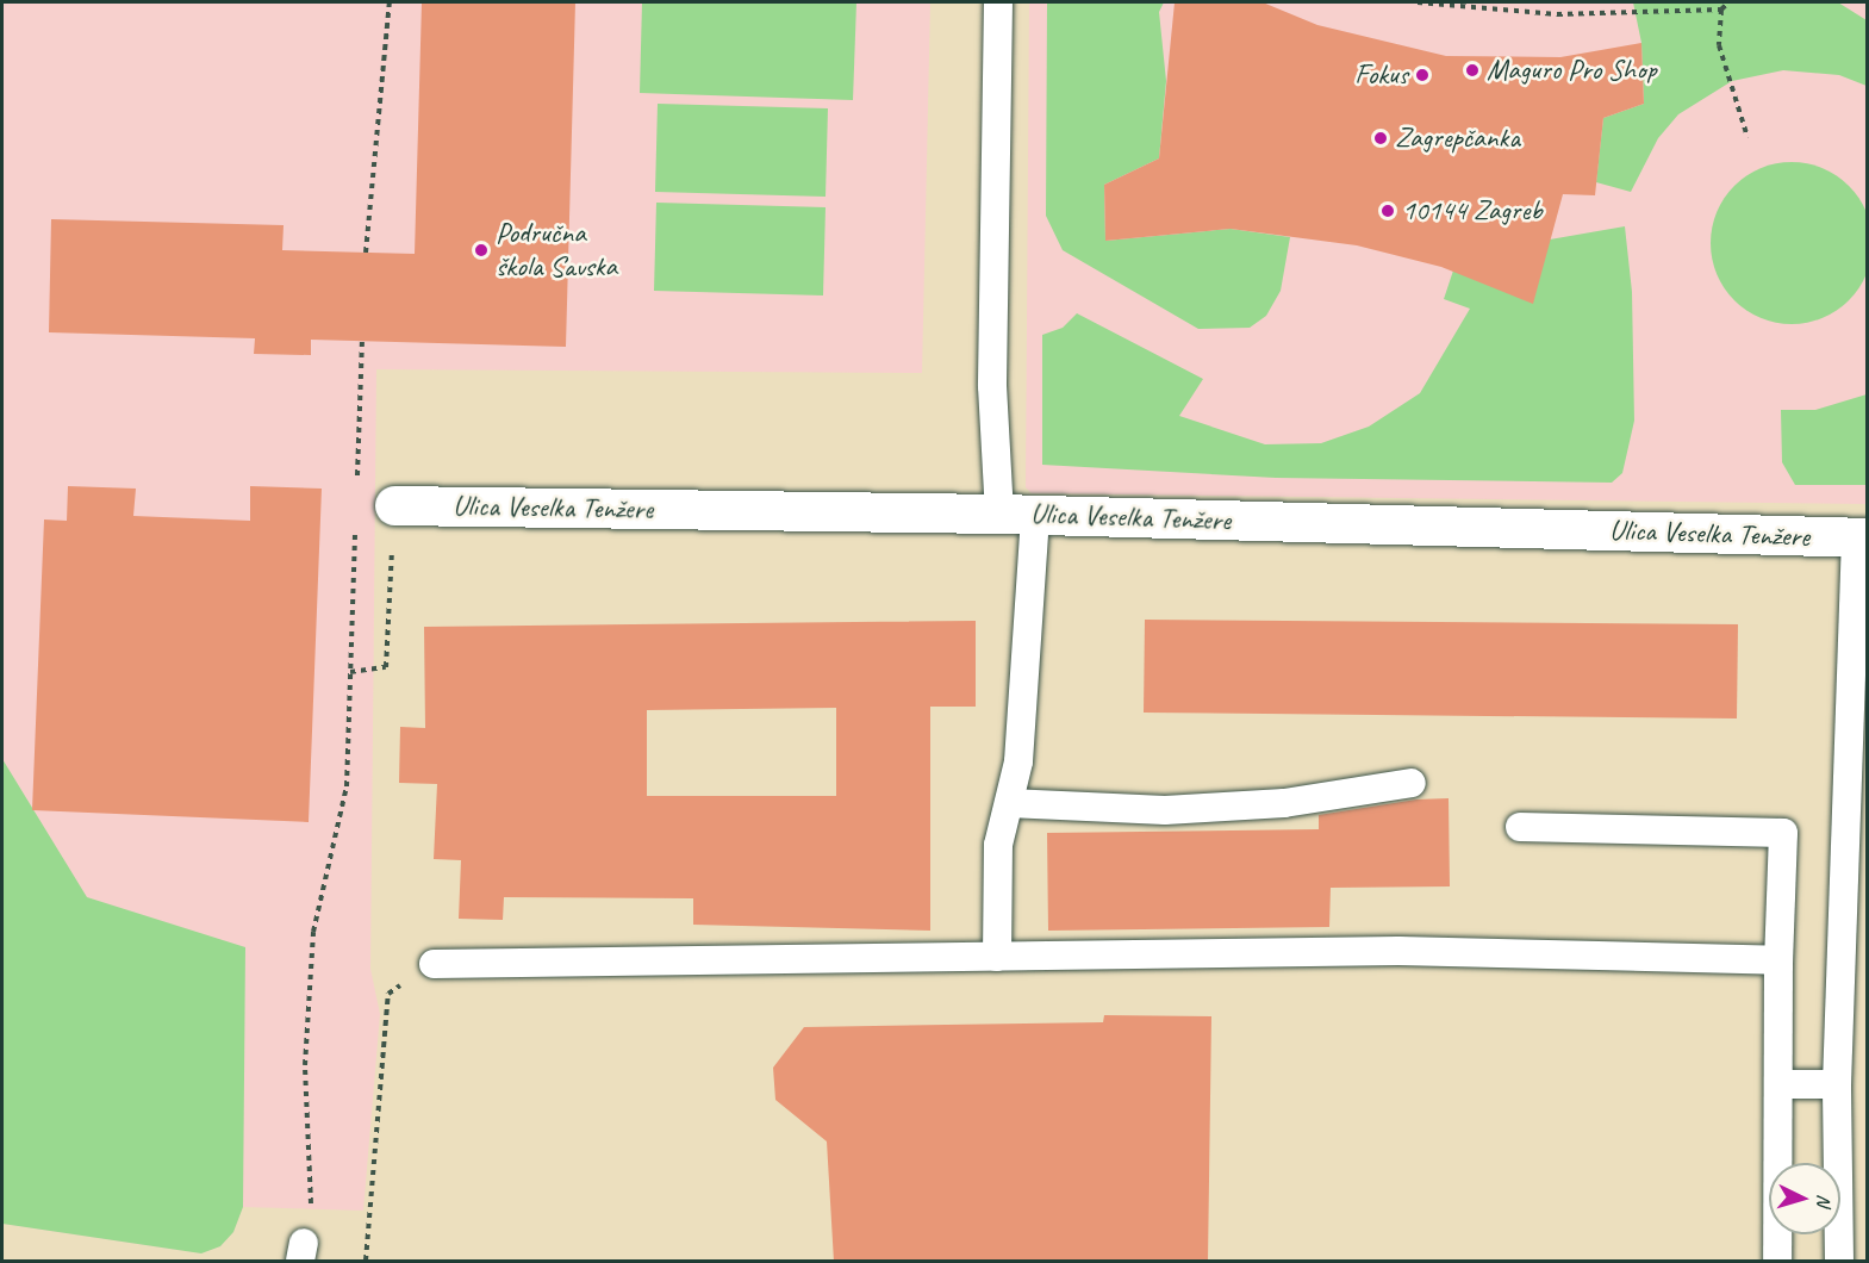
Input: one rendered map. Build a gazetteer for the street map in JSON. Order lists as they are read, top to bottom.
{
  "streets": {
    "street": ["Ulica Veselka Tenžere"]
  },
  "places": [
    "Maguro Pro Shop",
    "Fokus",
    "Zagrepčanka",
    "10144 Zagreb",
    "Područna škola Savska"
  ],
  "north": "right"
}
